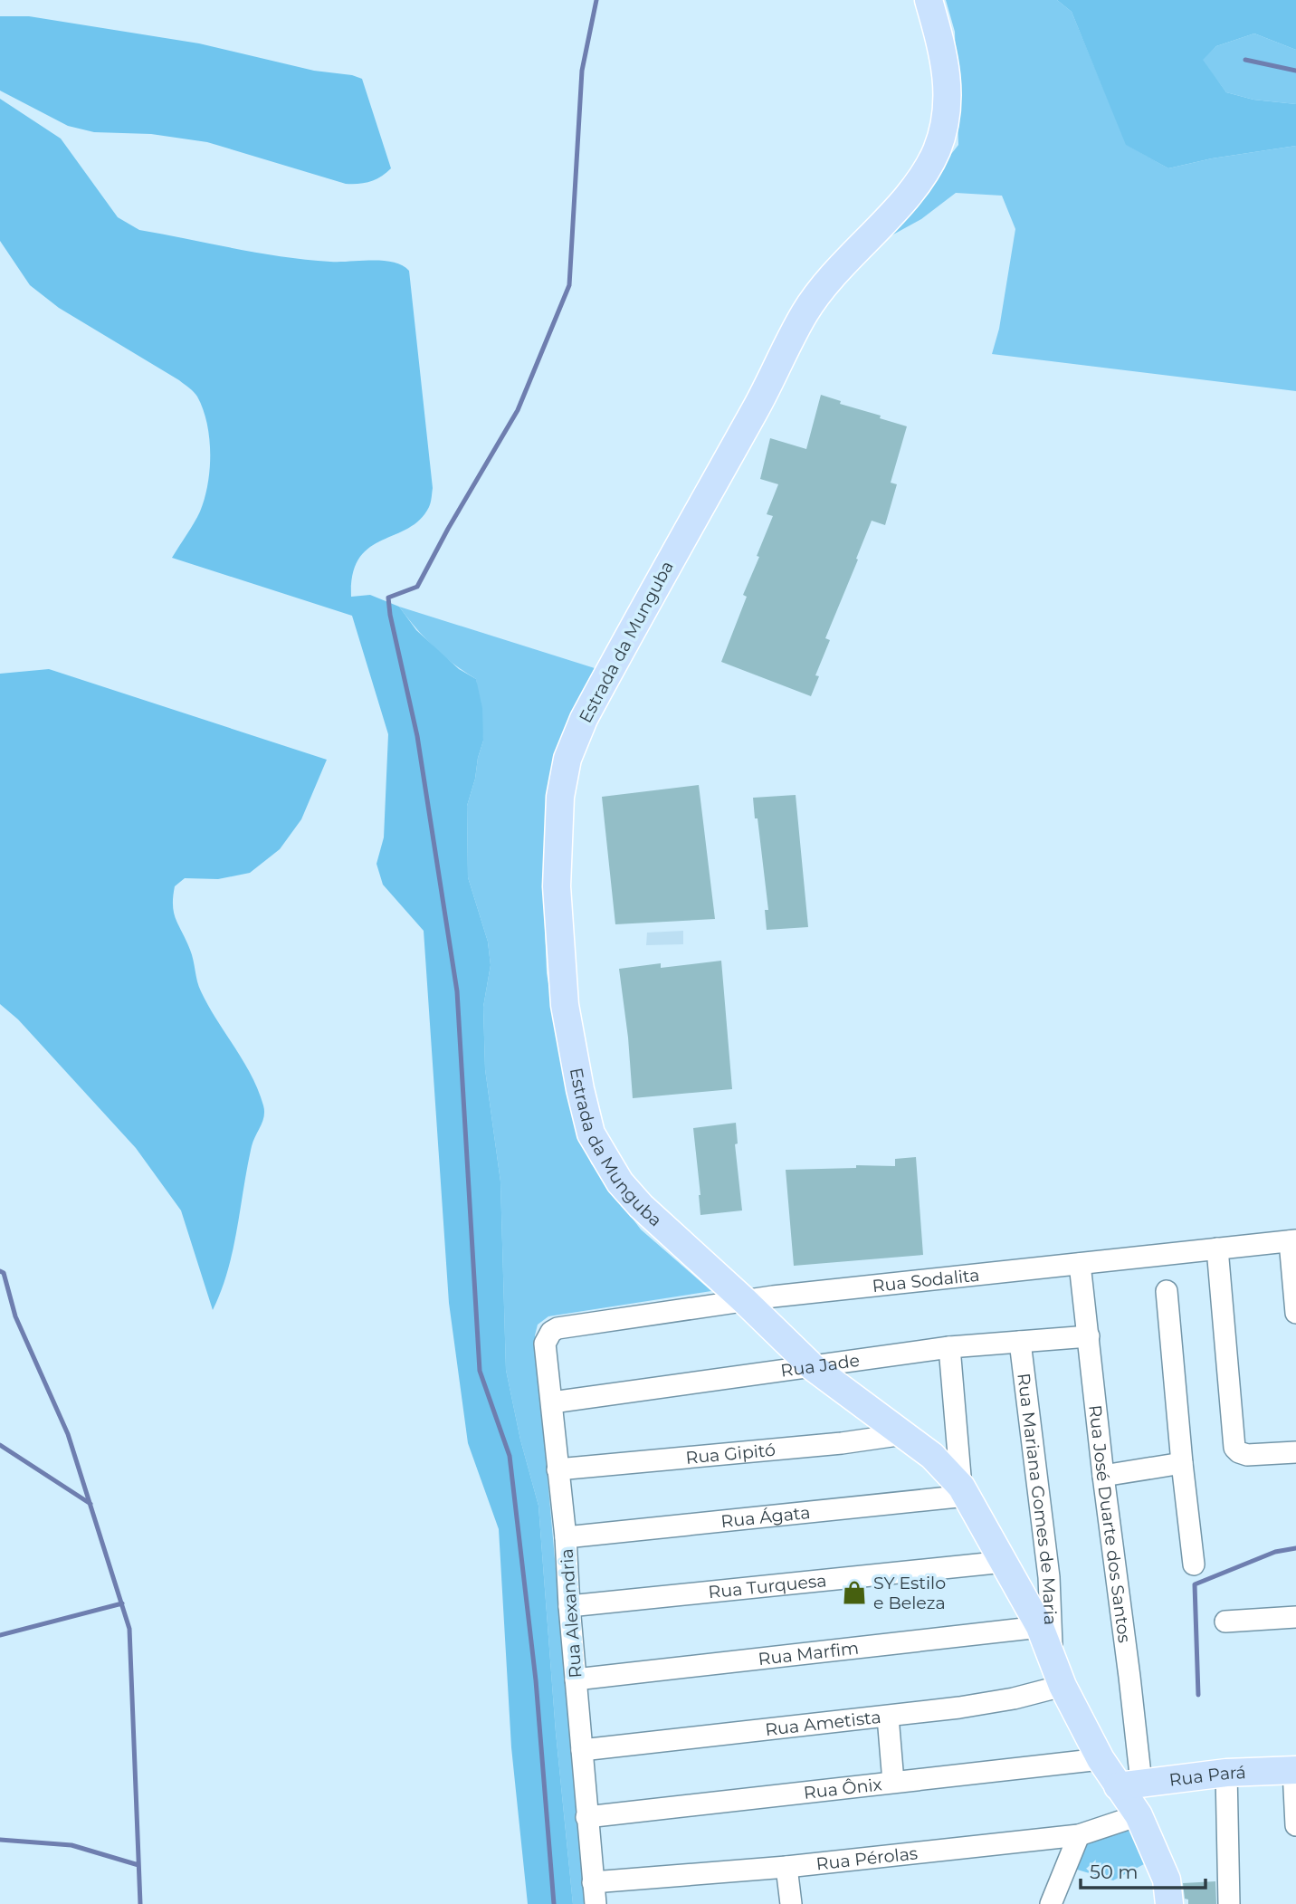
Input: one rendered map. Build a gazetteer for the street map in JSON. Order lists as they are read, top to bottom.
{
  "streets": {
    "main road": ["Estrada da Munguba", "Rua Pará"],
    "street": [
      "Rua Sodalita",
      "Rua Jade",
      "Rua Gipitó",
      "Rua Mariana Gomes de Maria",
      "Rua Ágata",
      "Rua José Duarte dos Santos",
      "Rua Turquesa",
      "Rua Alexandria",
      "Rua Marfim",
      "Rua Ametista",
      "Rua Ônix",
      "Rua Pérolas"
    ]
  },
  "crossings": [
    ["Estrada da Munguba", "Rua Sodalita"],
    ["Estrada da Munguba", "Rua Jade"],
    ["Estrada da Munguba", "Rua Gipitó"],
    ["Estrada da Munguba", "Rua Mariana Gomes de Maria"],
    ["Estrada da Munguba", "Rua Ágata"],
    ["Estrada da Munguba", "Rua José Duarte dos Santos"],
    ["Estrada da Munguba", "Rua Turquesa"],
    ["Estrada da Munguba", "Rua Marfim"],
    ["Estrada da Munguba", "Rua Ametista"],
    ["Estrada da Munguba", "Rua Pará"],
    ["Estrada da Munguba", "Rua Ônix"],
    ["Estrada da Munguba", "Rua Pérolas"],
    ["Rua Sodalita", "Rua José Duarte dos Santos"],
    ["Rua Sodalita", "Rua Alexandria"],
    ["Rua Jade", "Rua Mariana Gomes de Maria"],
    ["Rua Jade", "Rua José Duarte dos Santos"],
    ["Rua Jade", "Rua Alexandria"],
    ["Rua Gipitó", "Rua Alexandria"],
    ["Rua Ágata", "Rua Alexandria"],
    ["Rua José Duarte dos Santos", "Rua Pará"],
    ["Rua Turquesa", "Rua Alexandria"],
    ["Rua Alexandria", "Rua Marfim"],
    ["Rua Alexandria", "Rua Ametista"],
    ["Rua Alexandria", "Rua Ônix"],
    ["Rua Alexandria", "Rua Pérolas"]
  ],
  "places": {
    "shop": ["SY Estilo e Beleza"]
  },
  "scale_bar": "50 m"
}
